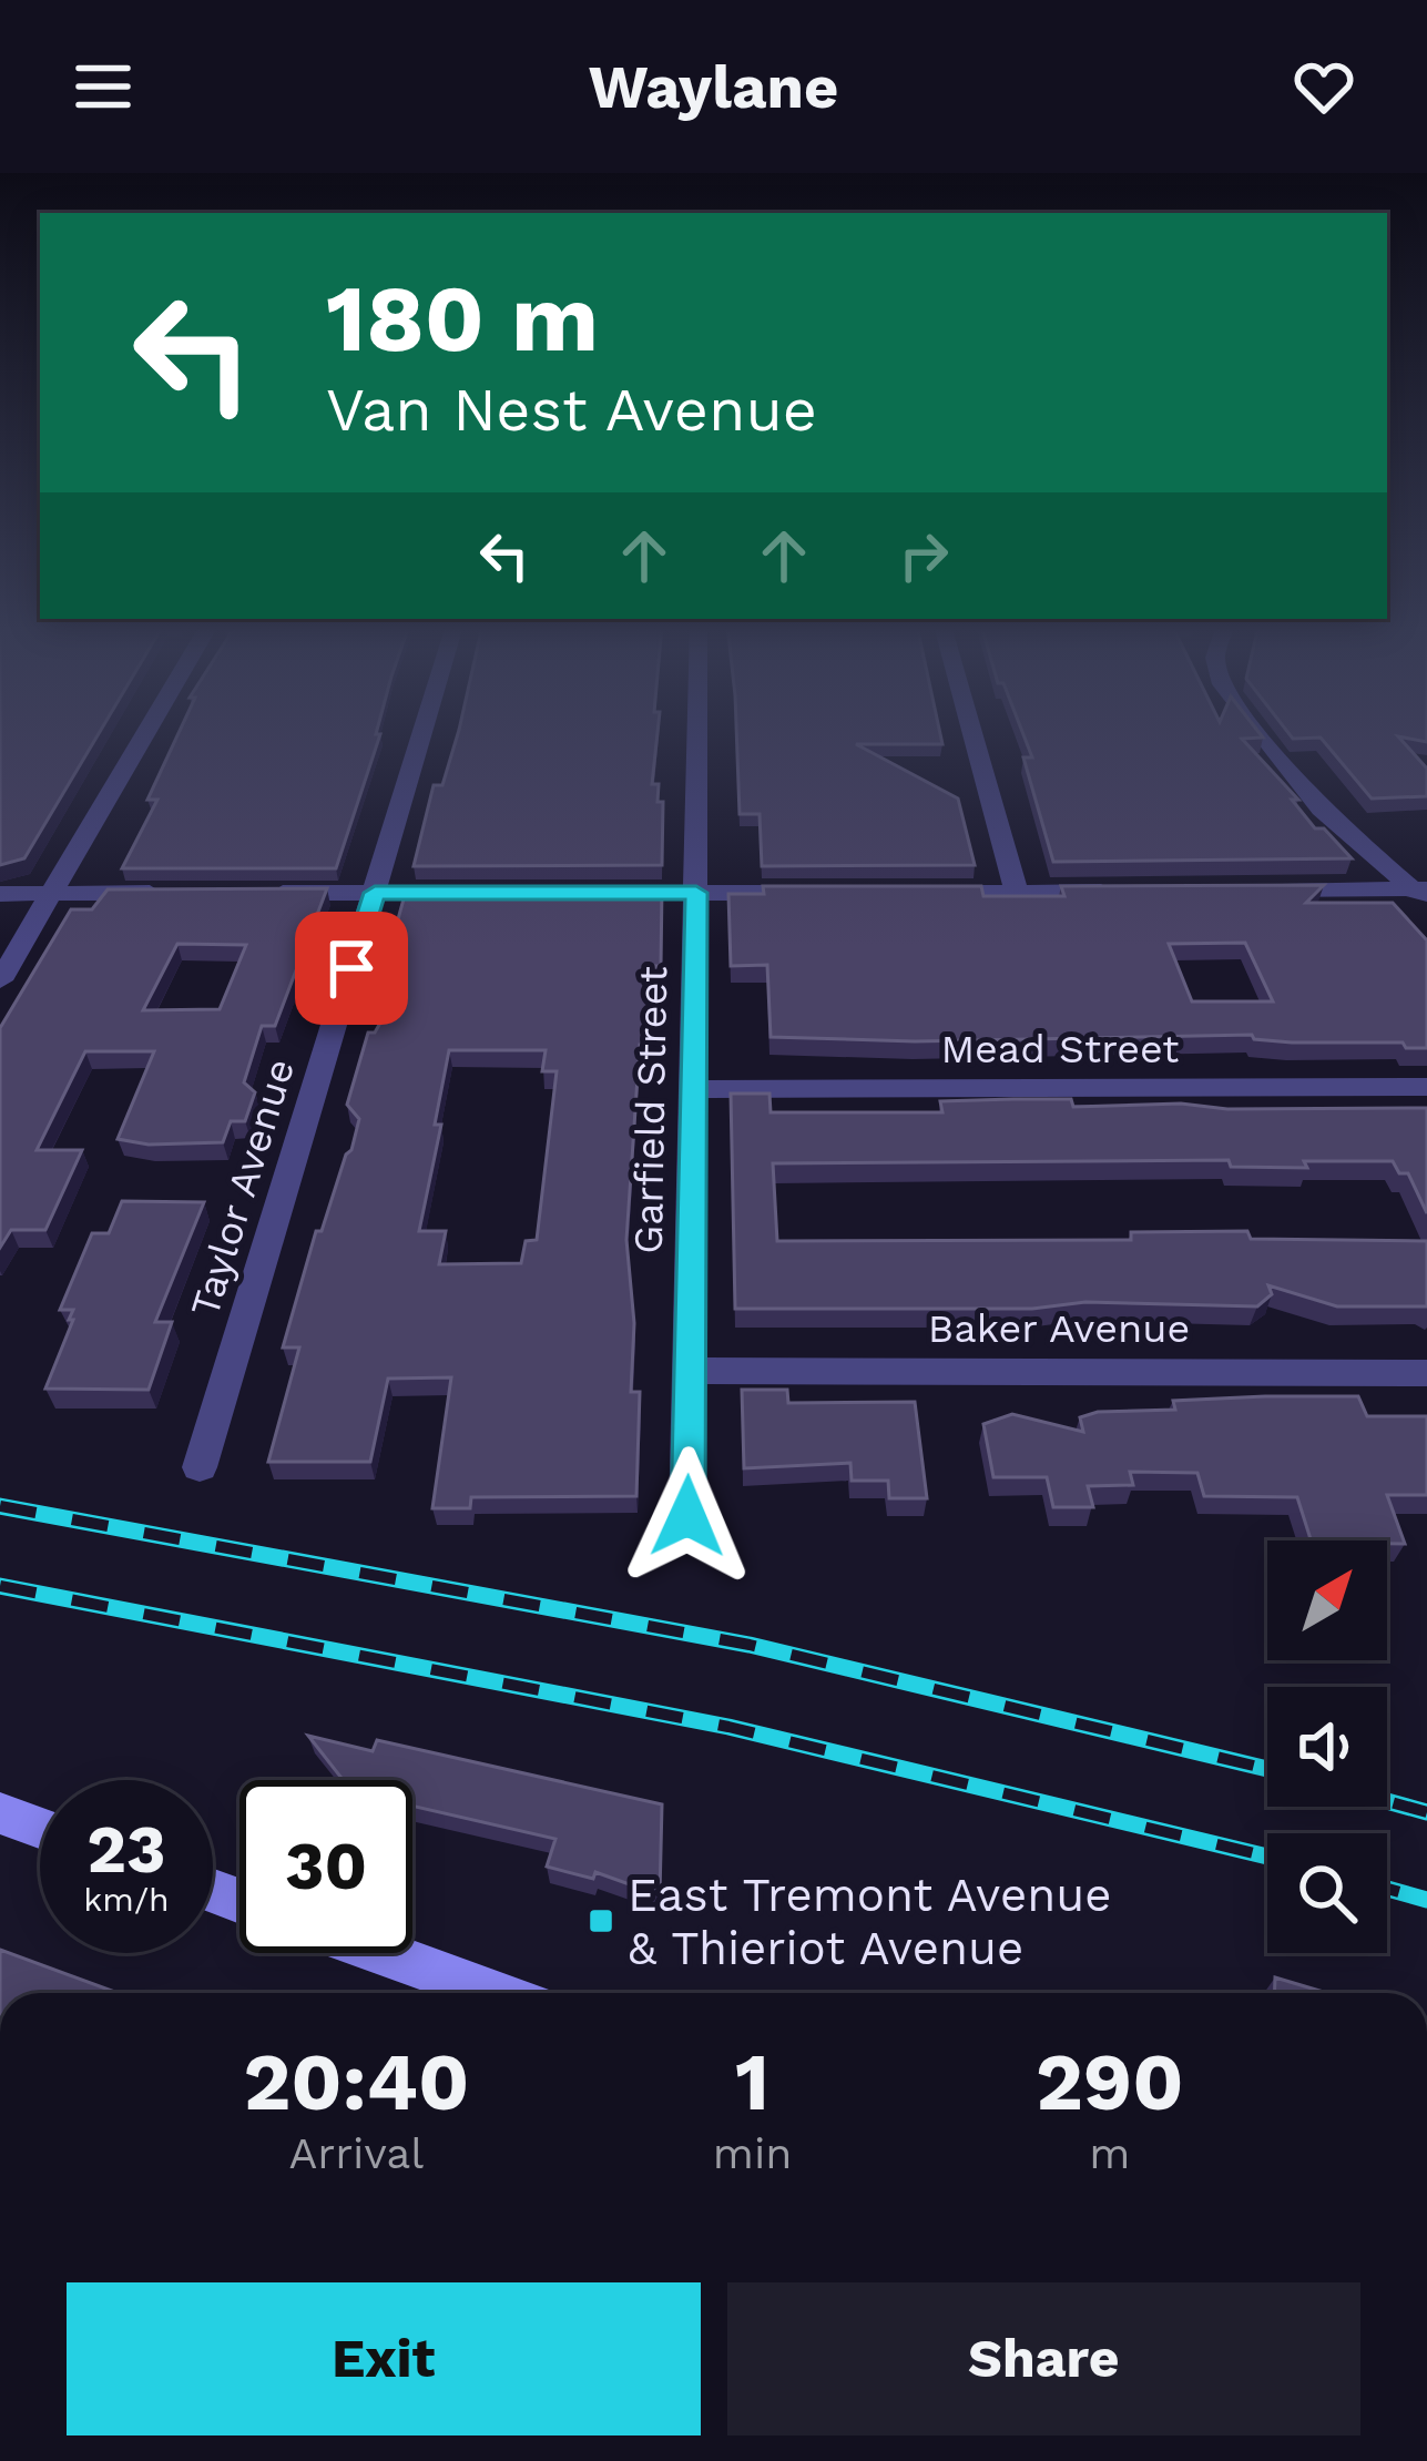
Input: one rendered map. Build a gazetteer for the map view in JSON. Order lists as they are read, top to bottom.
{
  "streets": {
    "street": [
      "Mead Street",
      "Garfield Street",
      "Taylor Avenue",
      "Baker Avenue"
    ]
  },
  "crossings": [
    ["Mead Street", "Garfield Street"],
    ["Garfield Street", "Baker Avenue"]
  ],
  "places": {
    "transit": ["East Tremont Avenue & Thieriot Avenue"]
  },
  "north": "top right",
  "page": {
    "header": "Waylane",
    "turn": ["180 m", "Van Nest Avenue"],
    "speed": "23 km/h",
    "limit": "30",
    "eta": [
      "20:40",
      "Arrival",
      "1",
      "min",
      "290",
      "m"
    ],
    "buttons": ["Exit", "Share"]
  }
}
